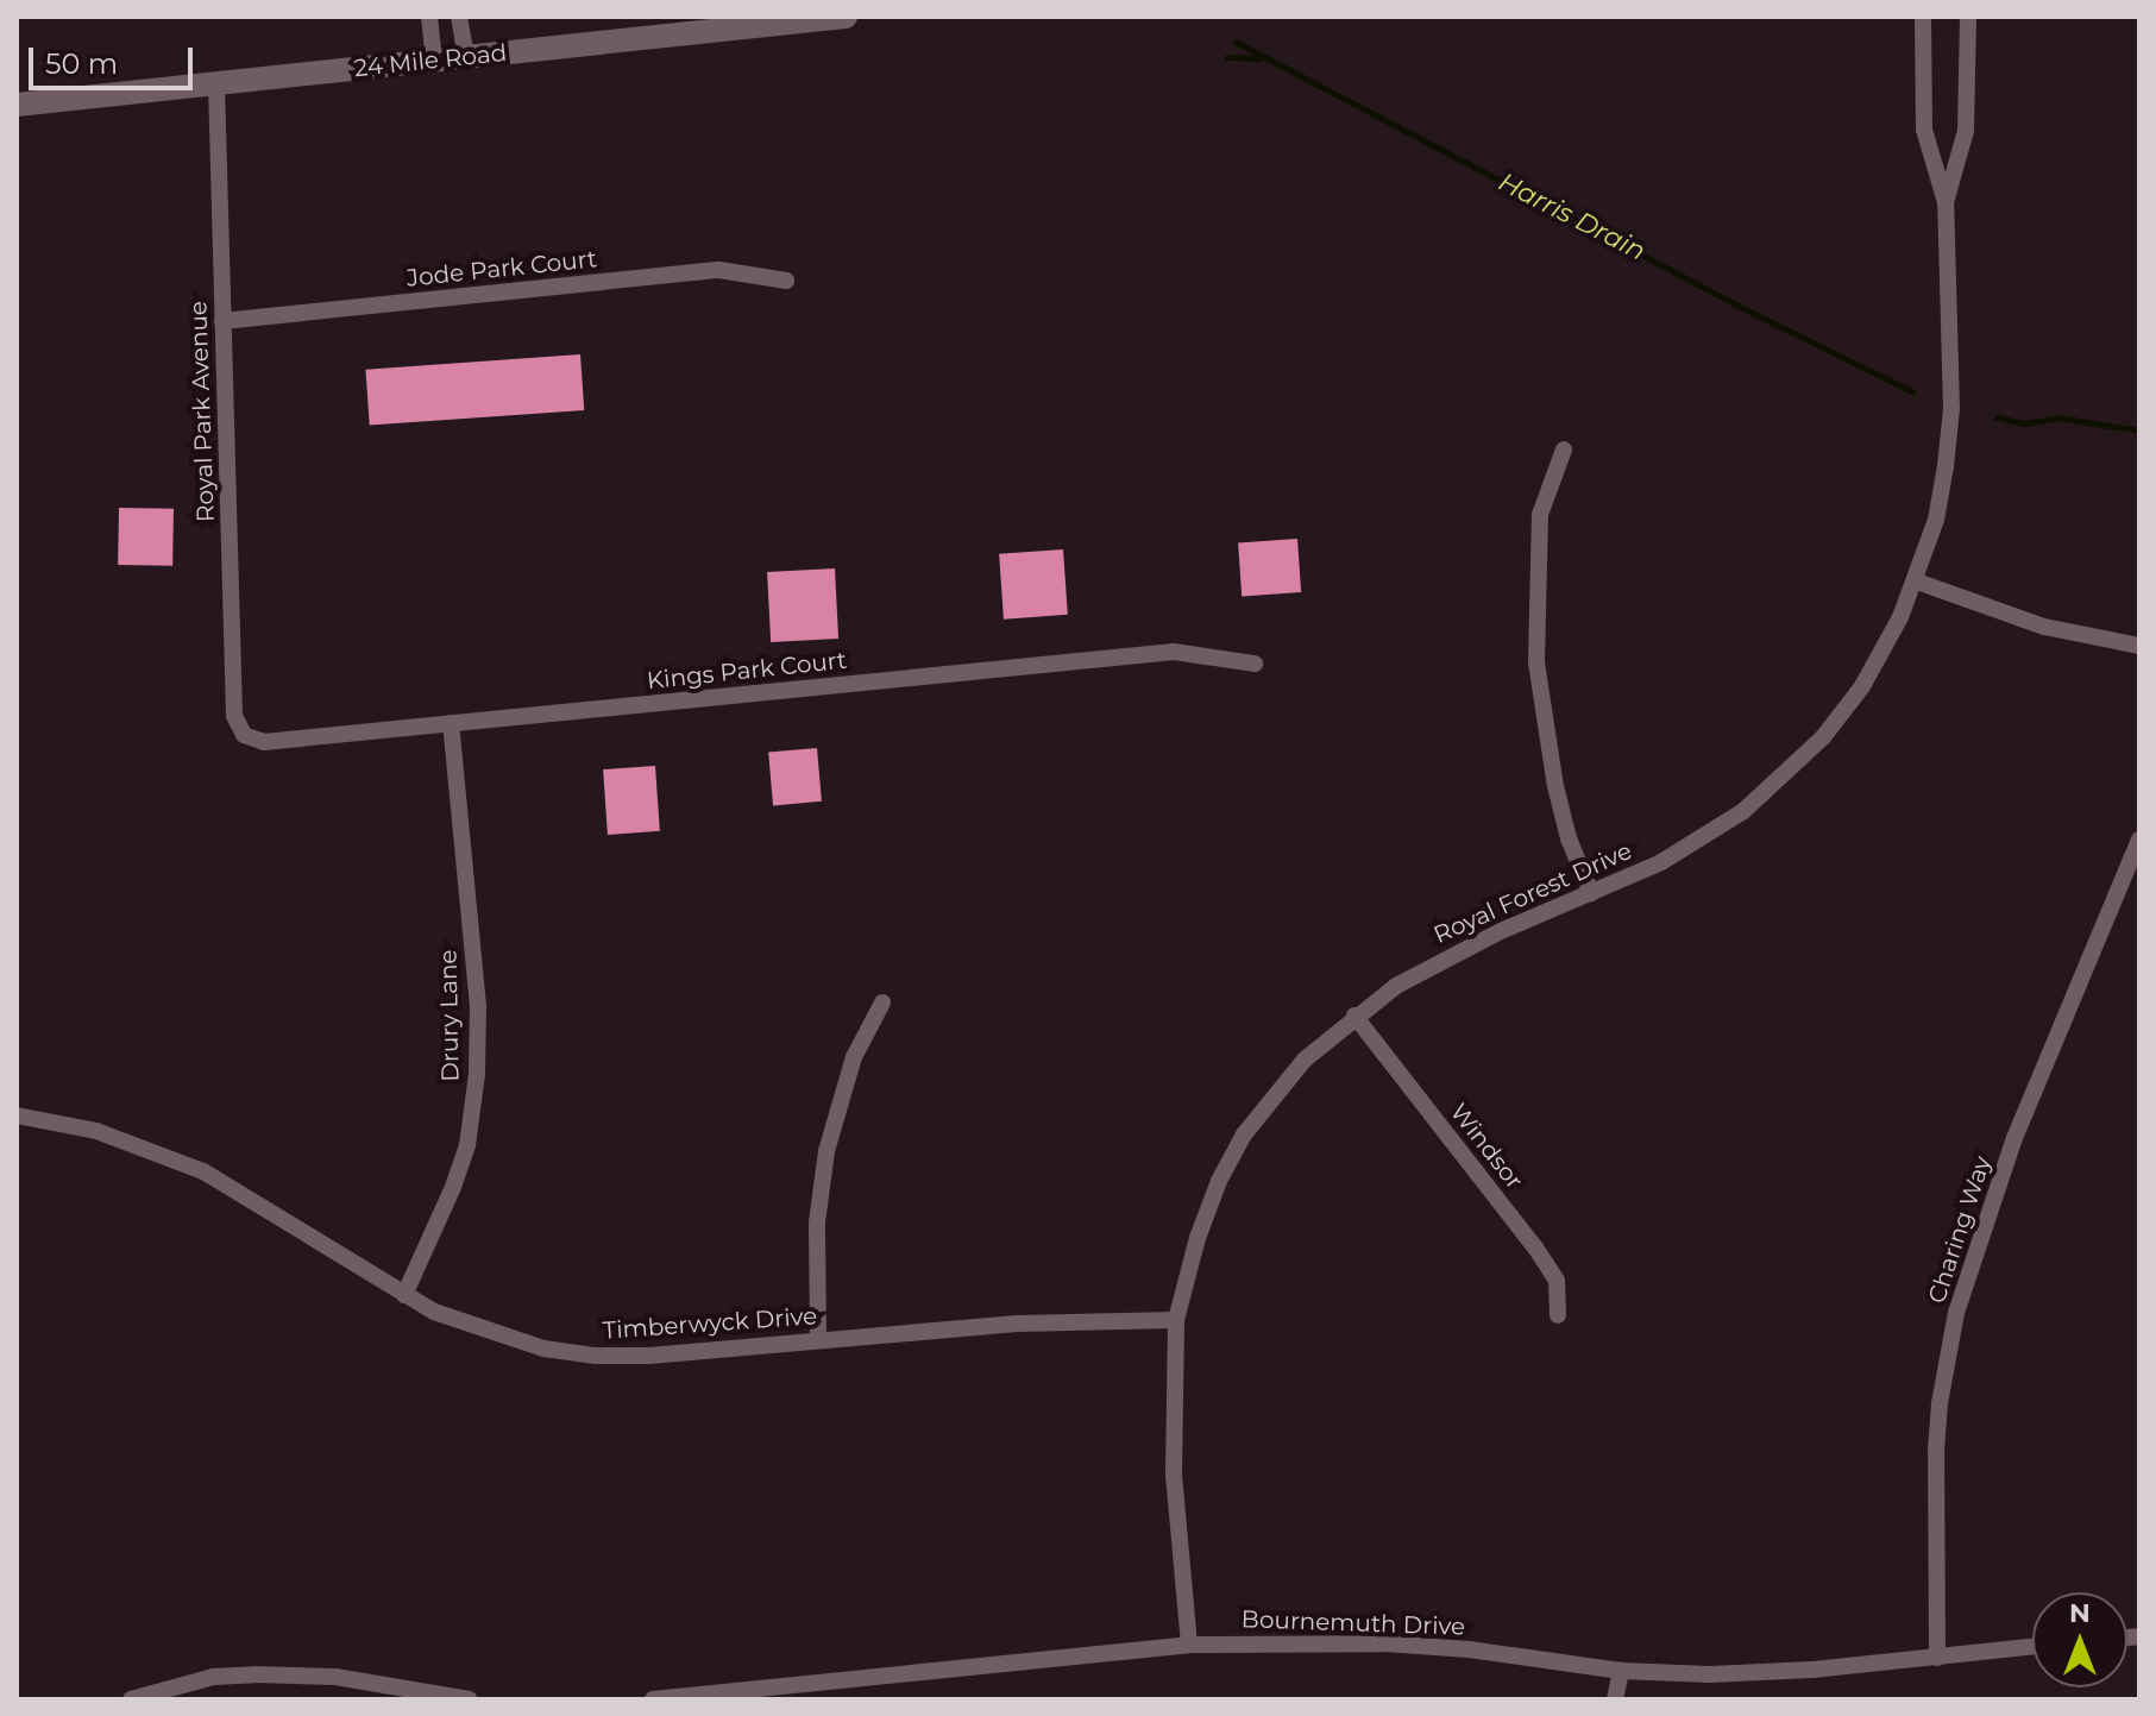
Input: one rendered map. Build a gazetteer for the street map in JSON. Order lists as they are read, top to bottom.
{
  "streets": {
    "street": [
      "24 Mile Road",
      "Jode Park Court",
      "Royal Park Avenue",
      "Kings Park Court",
      "Royal Forest Drive",
      "Drury Lane",
      "Windsor",
      "Charing Way",
      "Timberwyck Drive",
      "Bournemuth Drive"
    ]
  },
  "crossings": [
    ["24 Mile Road", "Royal Park Avenue"],
    ["Jode Park Court", "Royal Park Avenue"],
    ["Royal Park Avenue", "Kings Park Court"],
    ["Kings Park Court", "Drury Lane"],
    ["Royal Forest Drive", "Windsor"],
    ["Royal Forest Drive", "Timberwyck Drive"],
    ["Royal Forest Drive", "Bournemuth Drive"],
    ["Drury Lane", "Timberwyck Drive"],
    ["Charing Way", "Bournemuth Drive"]
  ],
  "water": ["Harris Drain"],
  "scale_bar": "50 m",
  "north": "top"
}
